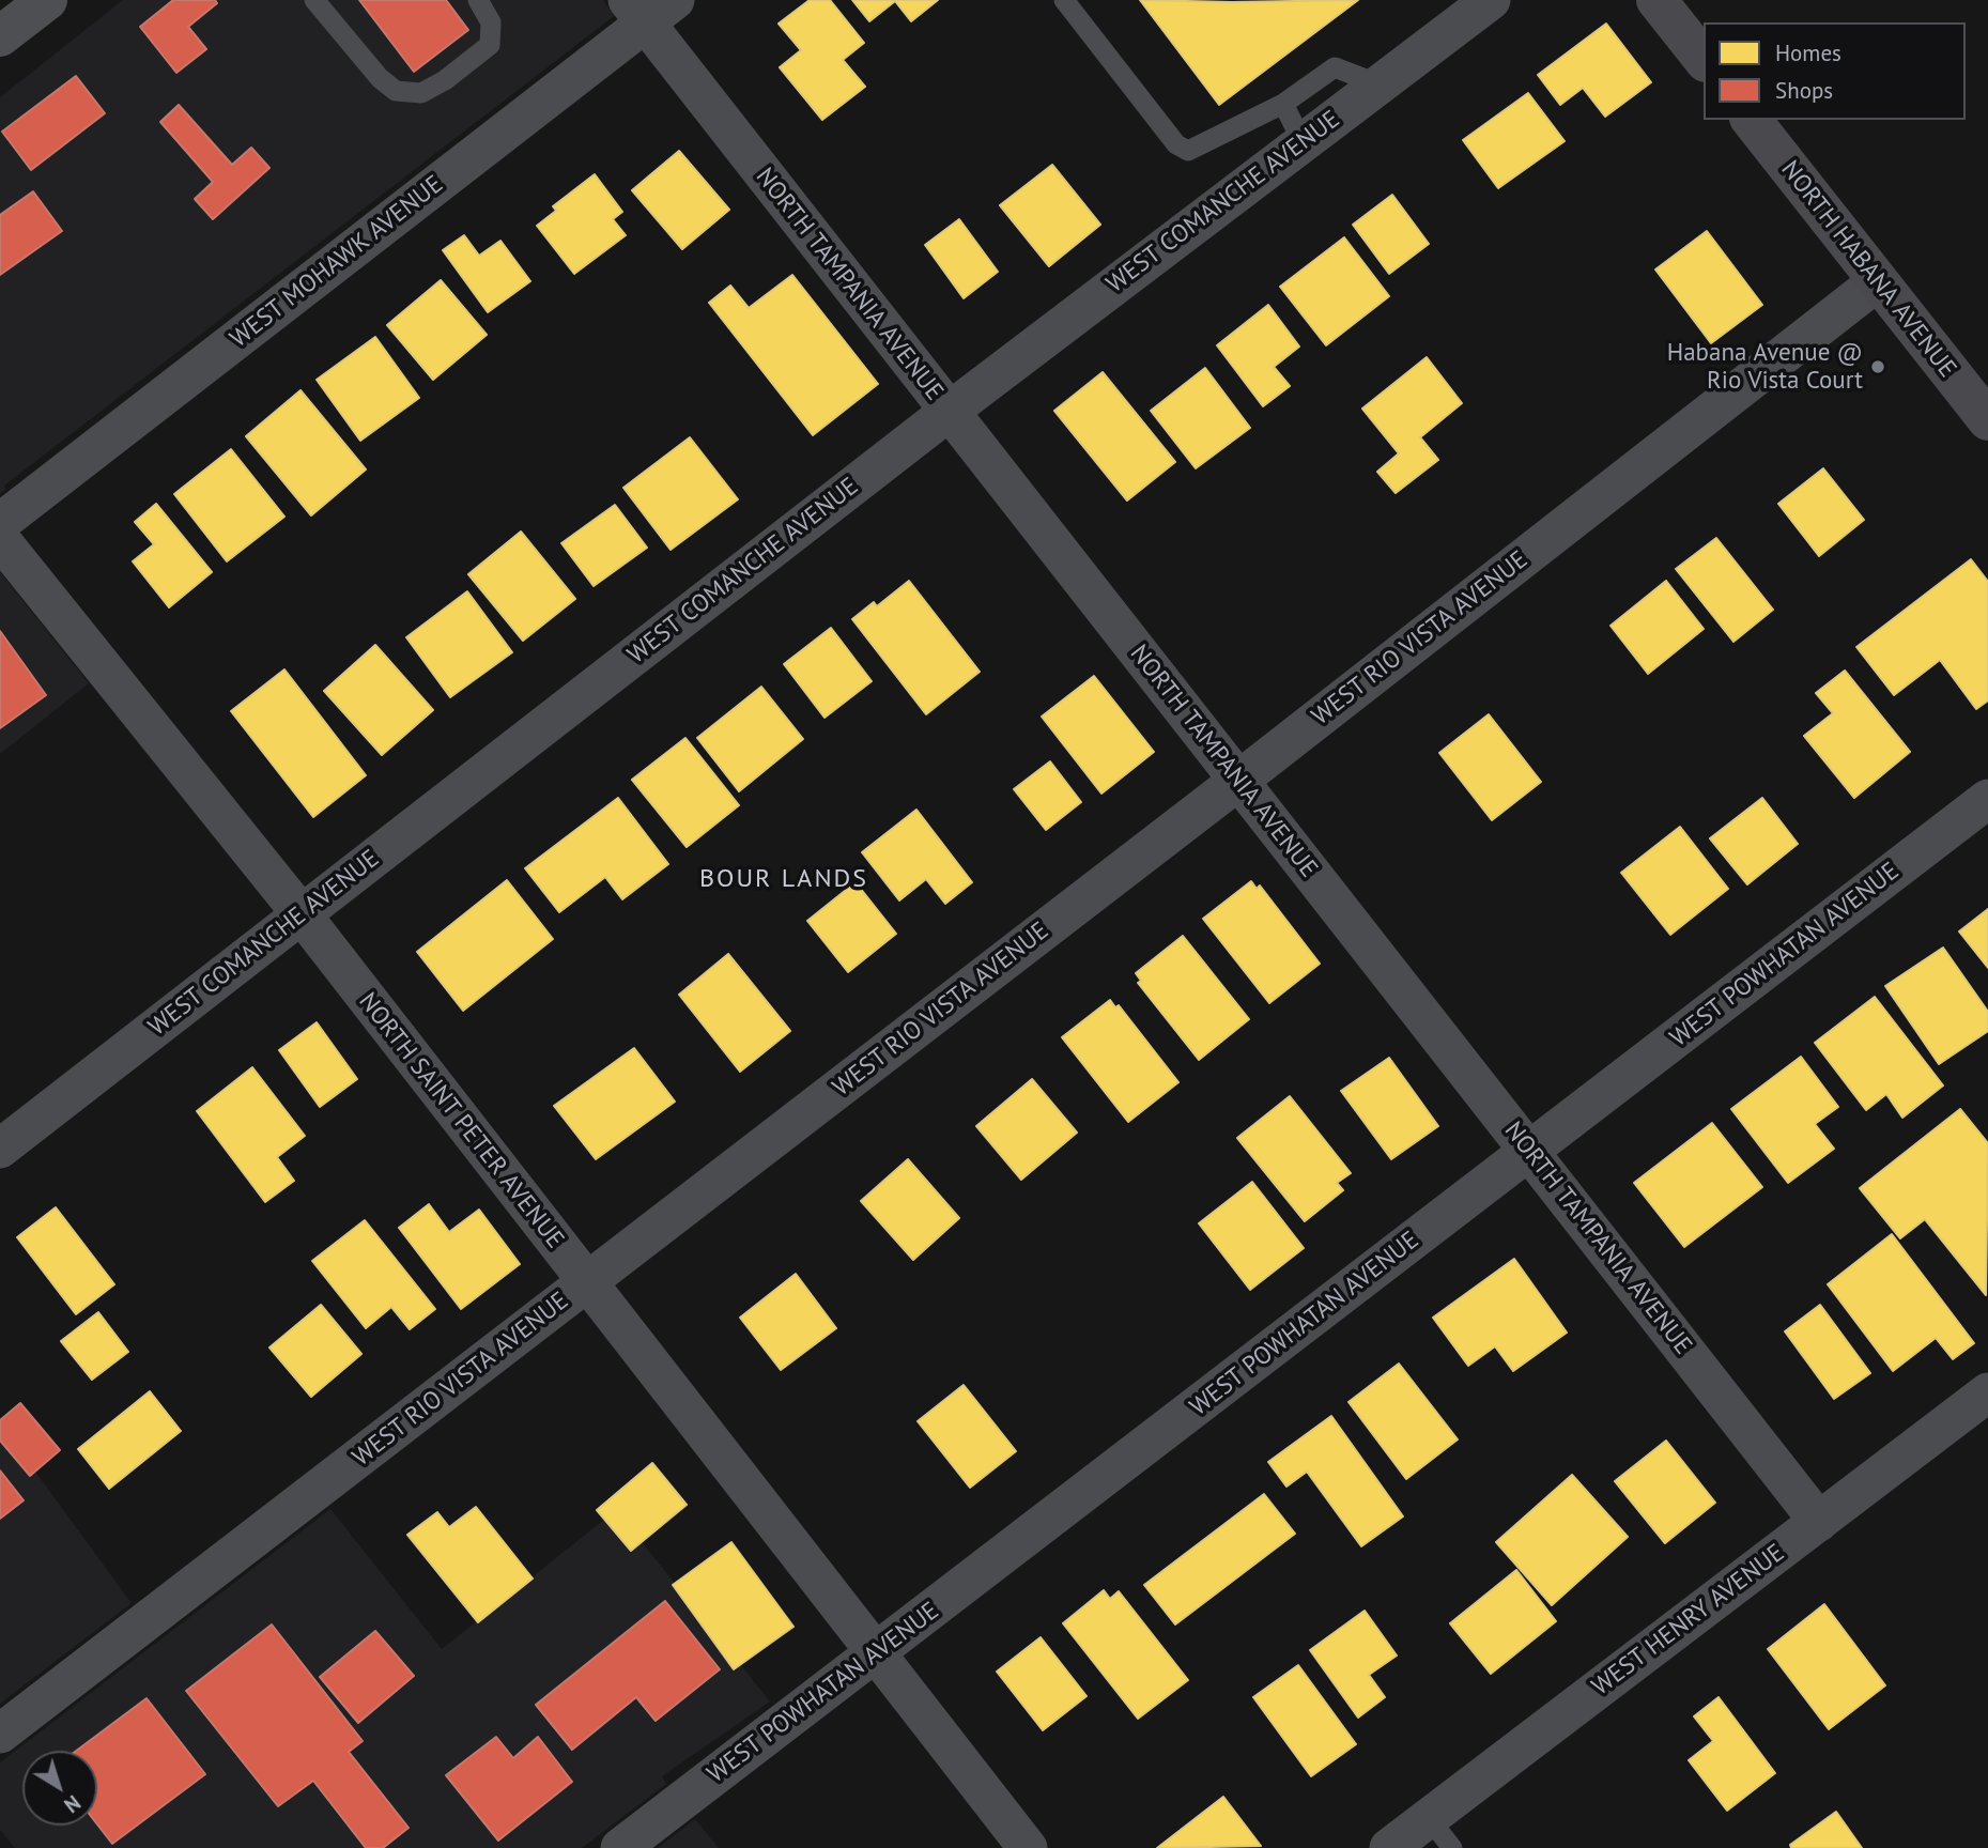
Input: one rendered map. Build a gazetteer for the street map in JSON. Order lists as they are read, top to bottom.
{
  "streets": {
    "street": [
      "WEST COMANCHE AVENUE",
      "WEST MOHAWK AVENUE",
      "NORTH HABANA AVENUE",
      "NORTH TAMPANIA AVENUE",
      "WEST RIO VISTA AVENUE",
      "WEST POWHATAN AVENUE",
      "NORTH SAINT PETER AVENUE",
      "WEST HENRY AVENUE"
    ]
  },
  "crossings": [
    ["WEST COMANCHE AVENUE", "NORTH TAMPANIA AVENUE"],
    ["WEST COMANCHE AVENUE", "NORTH SAINT PETER AVENUE"],
    ["WEST MOHAWK AVENUE", "NORTH TAMPANIA AVENUE"],
    ["NORTH HABANA AVENUE", "WEST RIO VISTA AVENUE"],
    ["NORTH TAMPANIA AVENUE", "WEST RIO VISTA AVENUE"],
    ["NORTH TAMPANIA AVENUE", "WEST POWHATAN AVENUE"],
    ["NORTH TAMPANIA AVENUE", "WEST HENRY AVENUE"],
    ["WEST RIO VISTA AVENUE", "NORTH SAINT PETER AVENUE"],
    ["WEST POWHATAN AVENUE", "NORTH SAINT PETER AVENUE"]
  ],
  "districts": ["BOUR LANDS"],
  "places": ["Habana Avenue @ Rio Vista Court"],
  "legend": ["Homes", "Shops"],
  "north": "bottom right"
}
